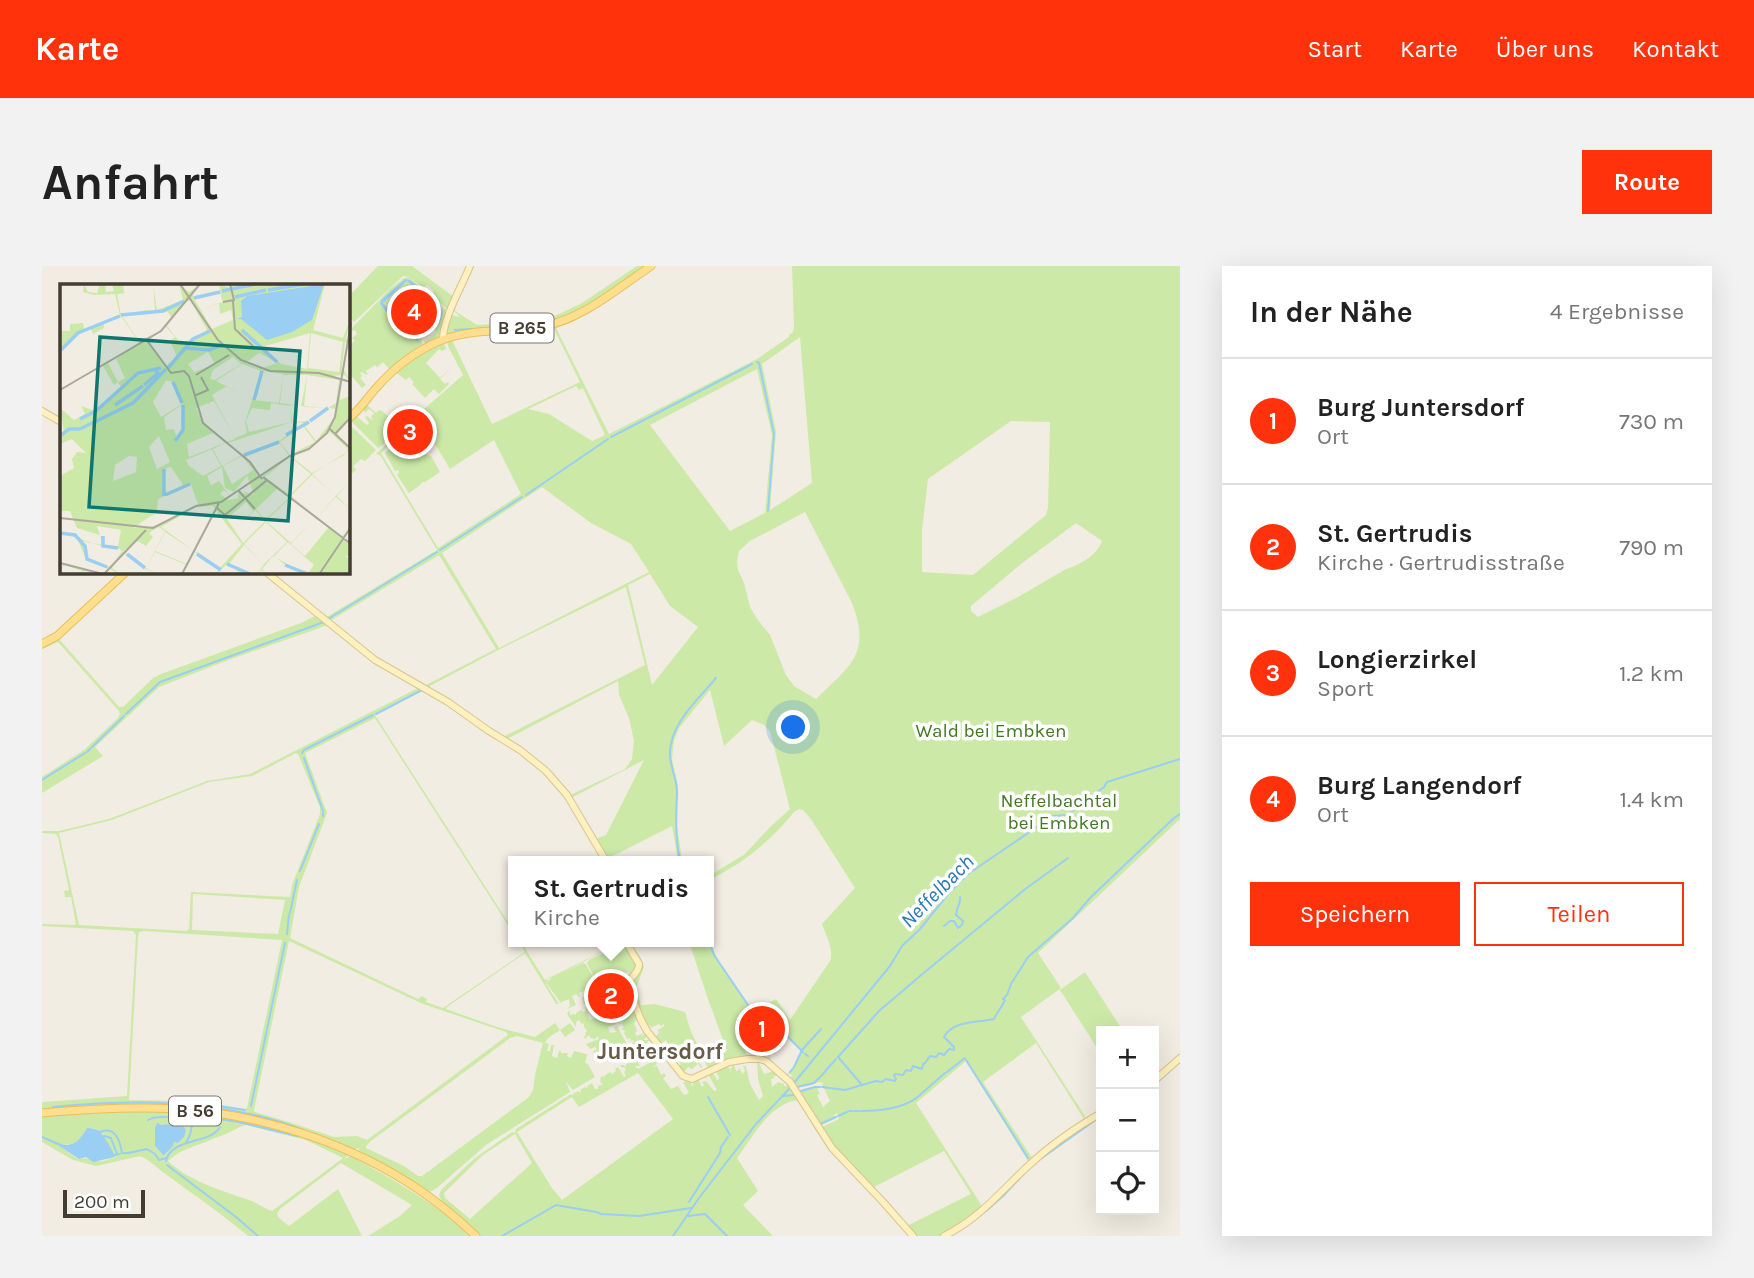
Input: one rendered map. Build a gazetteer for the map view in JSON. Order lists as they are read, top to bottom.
{
  "streets": {
    "main road": ["B 265", "B 56"]
  },
  "districts": ["Juntersdorf"],
  "water": ["Neffelbach"],
  "parks": ["Wald bei Embken", "Neffelbachtal bei Embken"],
  "scale_bar": "200 m",
  "page": {
    "header": "Karte",
    "nav": [
      "Start",
      "Karte",
      "Über uns",
      "Kontakt"
    ],
    "buttons": [
      "Route",
      ["Speichern", "Teilen"]
    ],
    "title": "Anfahrt",
    "heading": ["In der Nähe", "4 Ergebnisse"],
    "pins": [
      "4",
      "3",
      "2",
      "1"
    ],
    "list": [
      {
        "mark": "1",
        "name": "Burg Juntersdorf",
        "note": "Ort",
        "value": "730 m"
      },
      {
        "mark": "2",
        "name": "St. Gertrudis",
        "note": "Kirche · Gertrudisstraße",
        "value": "790 m"
      },
      {
        "mark": "3",
        "name": "Longierzirkel",
        "note": "Sport",
        "value": "1.2 km"
      },
      {
        "mark": "4",
        "name": "Burg Langendorf",
        "note": "Ort",
        "value": "1.4 km"
      }
    ],
    "popup": ["St. Gertrudis", "Kirche"],
    "map_buttons": ["+", "−"],
    "scale": "200 m"
  }
}
